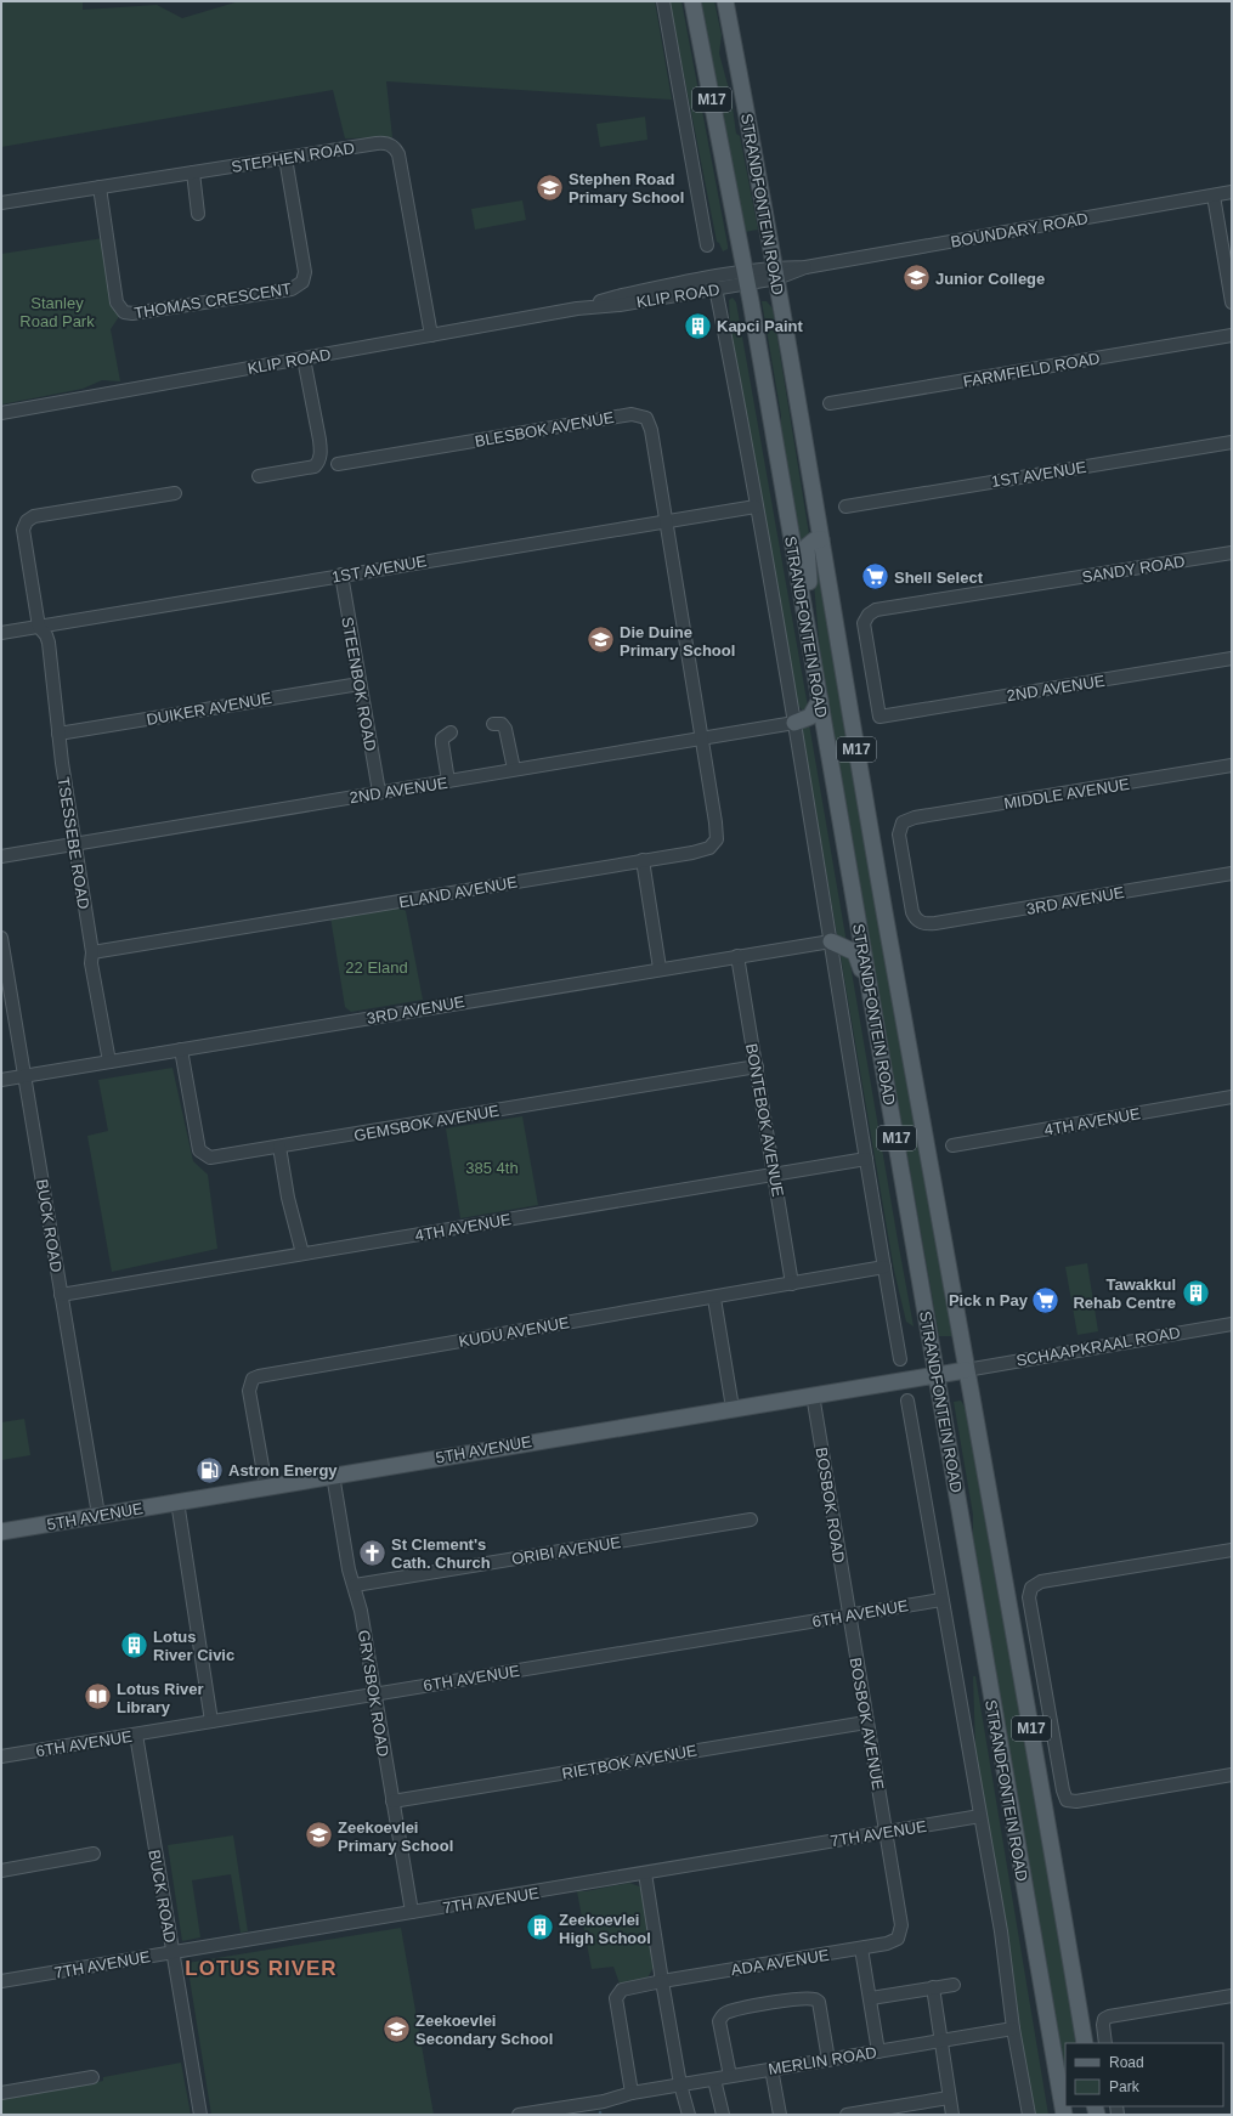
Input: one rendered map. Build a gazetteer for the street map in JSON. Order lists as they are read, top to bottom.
{
  "streets": {
    "main road": ["M17", "STRANDFONTEIN ROAD", "5TH AVENUE"],
    "street": [
      "STEPHEN ROAD",
      "BOUNDARY ROAD",
      "KLIP ROAD",
      "THOMAS CRESCENT",
      "FARMFIELD ROAD",
      "BLESBOK AVENUE",
      "1ST AVENUE",
      "SANDY ROAD",
      "STEENBOK ROAD",
      "2ND AVENUE",
      "DUIKER AVENUE",
      "MIDDLE AVENUE",
      "TSESSEBE ROAD",
      "ELAND AVENUE",
      "3RD AVENUE",
      "BONTEBOK AVENUE",
      "4TH AVENUE",
      "GEMSBOK AVENUE",
      "BUCK ROAD",
      "KUDU AVENUE",
      "SCHAAPKRAAL ROAD",
      "BOSBOK ROAD",
      "ORIBI AVENUE",
      "6TH AVENUE",
      "GRYSBOK ROAD",
      "BOSBOK AVENUE",
      "RIETBOK AVENUE",
      "7TH AVENUE",
      "ADA AVENUE",
      "MERLIN ROAD"
    ]
  },
  "crossings": [
    ["STEPHEN ROAD", "KLIP ROAD"],
    ["STEPHEN ROAD", "THOMAS CRESCENT"],
    ["STRANDFONTEIN ROAD", "BOUNDARY ROAD"],
    ["STRANDFONTEIN ROAD", "KLIP ROAD"],
    ["STRANDFONTEIN ROAD", "1ST AVENUE"],
    ["STRANDFONTEIN ROAD", "2ND AVENUE"],
    ["STRANDFONTEIN ROAD", "3RD AVENUE"],
    ["STRANDFONTEIN ROAD", "4TH AVENUE"],
    ["STRANDFONTEIN ROAD", "KUDU AVENUE"],
    ["STRANDFONTEIN ROAD", "SCHAAPKRAAL ROAD"],
    ["STRANDFONTEIN ROAD", "5TH AVENUE"],
    ["STRANDFONTEIN ROAD", "6TH AVENUE"],
    ["STRANDFONTEIN ROAD", "7TH AVENUE"],
    ["STRANDFONTEIN ROAD", "MERLIN ROAD"],
    ["BOUNDARY ROAD", "KLIP ROAD"],
    ["BLESBOK AVENUE", "1ST AVENUE"],
    ["1ST AVENUE", "STEENBOK ROAD"],
    ["1ST AVENUE", "TSESSEBE ROAD"],
    ["SANDY ROAD", "2ND AVENUE"],
    ["STEENBOK ROAD", "2ND AVENUE"],
    ["STEENBOK ROAD", "DUIKER AVENUE"],
    ["2ND AVENUE", "TSESSEBE ROAD"],
    ["2ND AVENUE", "ELAND AVENUE"],
    ["DUIKER AVENUE", "TSESSEBE ROAD"],
    ["MIDDLE AVENUE", "3RD AVENUE"],
    ["TSESSEBE ROAD", "ELAND AVENUE"],
    ["TSESSEBE ROAD", "3RD AVENUE"],
    ["3RD AVENUE", "BONTEBOK AVENUE"],
    ["3RD AVENUE", "GEMSBOK AVENUE"],
    ["3RD AVENUE", "BUCK ROAD"],
    ["BONTEBOK AVENUE", "4TH AVENUE"],
    ["BONTEBOK AVENUE", "GEMSBOK AVENUE"],
    ["BONTEBOK AVENUE", "KUDU AVENUE"],
    ["4TH AVENUE", "BUCK ROAD"],
    ["BUCK ROAD", "5TH AVENUE"],
    ["BUCK ROAD", "6TH AVENUE"],
    ["BUCK ROAD", "7TH AVENUE"],
    ["KUDU AVENUE", "5TH AVENUE"],
    ["SCHAAPKRAAL ROAD", "5TH AVENUE"],
    ["5TH AVENUE", "BOSBOK ROAD"],
    ["5TH AVENUE", "GRYSBOK ROAD"],
    ["BOSBOK ROAD", "6TH AVENUE"],
    ["BOSBOK ROAD", "BOSBOK AVENUE"],
    ["ORIBI AVENUE", "GRYSBOK ROAD"],
    ["6TH AVENUE", "GRYSBOK ROAD"],
    ["6TH AVENUE", "BOSBOK AVENUE"],
    ["GRYSBOK ROAD", "RIETBOK AVENUE"],
    ["GRYSBOK ROAD", "7TH AVENUE"],
    ["BOSBOK AVENUE", "RIETBOK AVENUE"],
    ["BOSBOK AVENUE", "7TH AVENUE"],
    ["BOSBOK AVENUE", "ADA AVENUE"],
    ["7TH AVENUE", "ADA AVENUE"],
    ["ADA AVENUE", "MERLIN ROAD"]
  ],
  "districts": ["LOTUS RIVER"],
  "parks": ["Stanley Road Park", "22 Eland", "385 4th"],
  "places": {
    "school or university": [
      "Stephen Road Primary School",
      "Junior College",
      "Die Duine Primary School",
      "Zeekoevlei Primary School",
      "Zeekoevlei Secondary School"
    ],
    "building": [
      "Kapci Paint",
      "Tawakkul Rehab Centre",
      "Lotus River Civic",
      "Zeekoevlei High School"
    ],
    "supermarket": ["Shell Select", "Pick n Pay"],
    "fuel station": ["Astron Energy"],
    "church": ["St Clement's Cath. Church"],
    "library": ["Lotus River Library"]
  },
  "legend": ["Road", "Park"]
}
